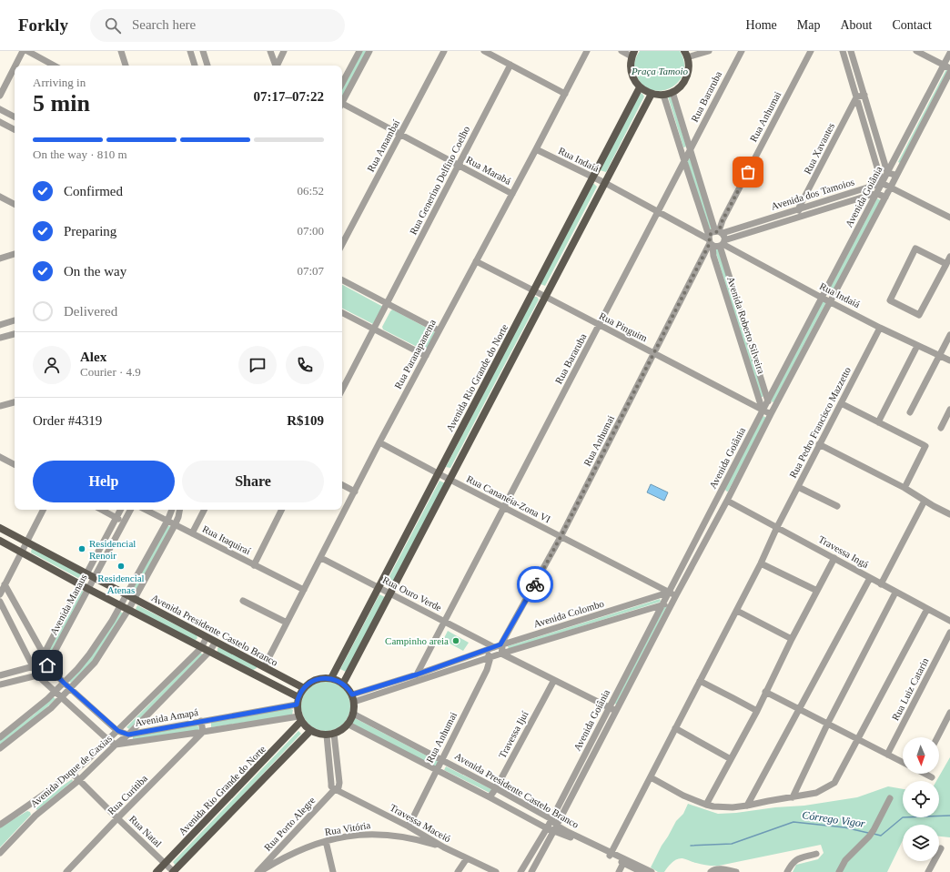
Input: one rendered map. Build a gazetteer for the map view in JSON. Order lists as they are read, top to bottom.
{
  "streets": {
    "main road": ["Avenida Rio Grande do Norte", "Avenida Presidente Castelo Branco"],
    "street": [
      "Rua Bararuba",
      "Rua Anhumai",
      "Rua Amambaí",
      "Rua Xavantes",
      "Rua Indaiá",
      "Rua Marabá",
      "Rua Generino Delfino Coelho",
      "Avenida dos Tamoios",
      "Avenida Goiânia",
      "Avenida Roberto Silveira",
      "Rua Pinguim",
      "Rua Paranapanema",
      "Rua Pedro Francisco Mazzetto",
      "Rua Cananéia-Zona VI",
      "Rua Itaquiraí",
      "Travessa Ingá",
      "Rua Ouro Verde",
      "Avenida Manaus",
      "Avenida Colombo",
      "Rua Luiz Catarin",
      "Avenida Amapá",
      "Travessa Ijuí",
      "Avenida Duque de Caxias",
      "Rua Curitiba",
      "Travessa Maceió",
      "Rua Porto Alegre",
      "Rua Vitória",
      "Rua Natal"
    ]
  },
  "crossings": [
    ["Rua Bararuba", "Rua Indaiá"],
    ["Rua Bararuba", "Avenida Roberto Silveira"],
    ["Rua Bararuba", "Rua Pinguim"],
    ["Rua Bararuba", "Rua Cananéia-Zona VI"],
    ["Rua Bararuba", "Rua Ouro Verde"],
    ["Rua Bararuba", "Avenida Colombo"],
    ["Rua Anhumai", "Rua Indaiá"],
    ["Rua Anhumai", "Avenida dos Tamoios"],
    ["Rua Anhumai", "Avenida Roberto Silveira"],
    ["Rua Anhumai", "Rua Pinguim"],
    ["Rua Anhumai", "Rua Cananéia-Zona VI"],
    ["Rua Anhumai", "Avenida Colombo"],
    ["Rua Anhumai", "Avenida Presidente Castelo Branco"],
    ["Rua Anhumai", "Travessa Maceió"],
    ["Rua Amambaí", "Rua Marabá"],
    ["Rua Xavantes", "Avenida dos Tamoios"],
    ["Rua Indaiá", "Avenida dos Tamoios"],
    ["Rua Indaiá", "Avenida Goiânia"],
    ["Rua Indaiá", "Avenida Roberto Silveira"],
    ["Rua Indaiá", "Rua Paranapanema"],
    ["Rua Indaiá", "Avenida Rio Grande do Norte"],
    ["Rua Indaiá", "Rua Pedro Francisco Mazzetto"],
    ["Rua Marabá", "Rua Generino Delfino Coelho"],
    ["Rua Marabá", "Rua Paranapanema"],
    ["Avenida dos Tamoios", "Avenida Goiânia"],
    ["Avenida dos Tamoios", "Avenida Roberto Silveira"],
    ["Avenida Goiânia", "Avenida Roberto Silveira"],
    ["Avenida Goiânia", "Rua Pinguim"],
    ["Avenida Goiânia", "Rua Cananéia-Zona VI"],
    ["Avenida Goiânia", "Travessa Ingá"],
    ["Avenida Goiânia", "Avenida Colombo"],
    ["Avenida Goiânia", "Avenida Presidente Castelo Branco"],
    ["Avenida Roberto Silveira", "Rua Pinguim"],
    ["Rua Pinguim", "Rua Paranapanema"],
    ["Rua Pinguim", "Avenida Rio Grande do Norte"],
    ["Rua Paranapanema", "Rua Cananéia-Zona VI"],
    ["Rua Paranapanema", "Rua Itaquiraí"],
    ["Rua Paranapanema", "Rua Ouro Verde"],
    ["Rua Paranapanema", "Avenida Presidente Castelo Branco"],
    ["Avenida Rio Grande do Norte", "Rua Cananéia-Zona VI"],
    ["Avenida Rio Grande do Norte", "Rua Ouro Verde"],
    ["Avenida Rio Grande do Norte", "Avenida Colombo"],
    ["Avenida Rio Grande do Norte", "Avenida Presidente Castelo Branco"],
    ["Avenida Rio Grande do Norte", "Avenida Amapá"],
    ["Avenida Rio Grande do Norte", "Rua Natal"],
    ["Rua Pedro Francisco Mazzetto", "Travessa Ingá"],
    ["Rua Pedro Francisco Mazzetto", "Avenida Presidente Castelo Branco"],
    ["Rua Cananéia-Zona VI", "Avenida Colombo"],
    ["Rua Ouro Verde", "Avenida Colombo"],
    ["Avenida Manaus", "Avenida Presidente Castelo Branco"],
    ["Avenida Manaus", "Avenida Amapá"],
    ["Avenida Colombo", "Avenida Presidente Castelo Branco"],
    ["Avenida Colombo", "Avenida Amapá"],
    ["Avenida Presidente Castelo Branco", "Avenida Amapá"],
    ["Avenida Presidente Castelo Branco", "Travessa Ijuí"],
    ["Avenida Presidente Castelo Branco", "Avenida Duque de Caxias"],
    ["Avenida Amapá", "Avenida Duque de Caxias"],
    ["Avenida Amapá", "Rua Curitiba"],
    ["Avenida Duque de Caxias", "Rua Natal"],
    ["Rua Curitiba", "Rua Natal"],
    ["Travessa Maceió", "Rua Porto Alegre"],
    ["Travessa Maceió", "Rua Vitória"],
    ["Rua Porto Alegre", "Rua Vitória"]
  ],
  "water": ["Córrego Vigor"],
  "parks": ["Praça Tamoio"],
  "places": ["Residencial Renoir", "Residencial Atenas", "Campinho areia"],
  "north": "bottom",
  "page": {
    "header": "Forkly",
    "search": "Search here",
    "nav": [
      "Home",
      "Map",
      "About",
      "Contact"
    ],
    "heading": ["5 min", "Arriving in", "07:17–07:22"],
    "panel": [
      "Alex",
      "Courier · 4.9",
      "Order #4319",
      "R$109"
    ],
    "bar": "On the way · 810 m",
    "list": [
      ["Confirmed", "06:52"],
      ["Preparing", "07:00"],
      ["On the way", "07:07"],
      "Delivered"
    ],
    "buttons": ["Help", "Share"]
  }
}
